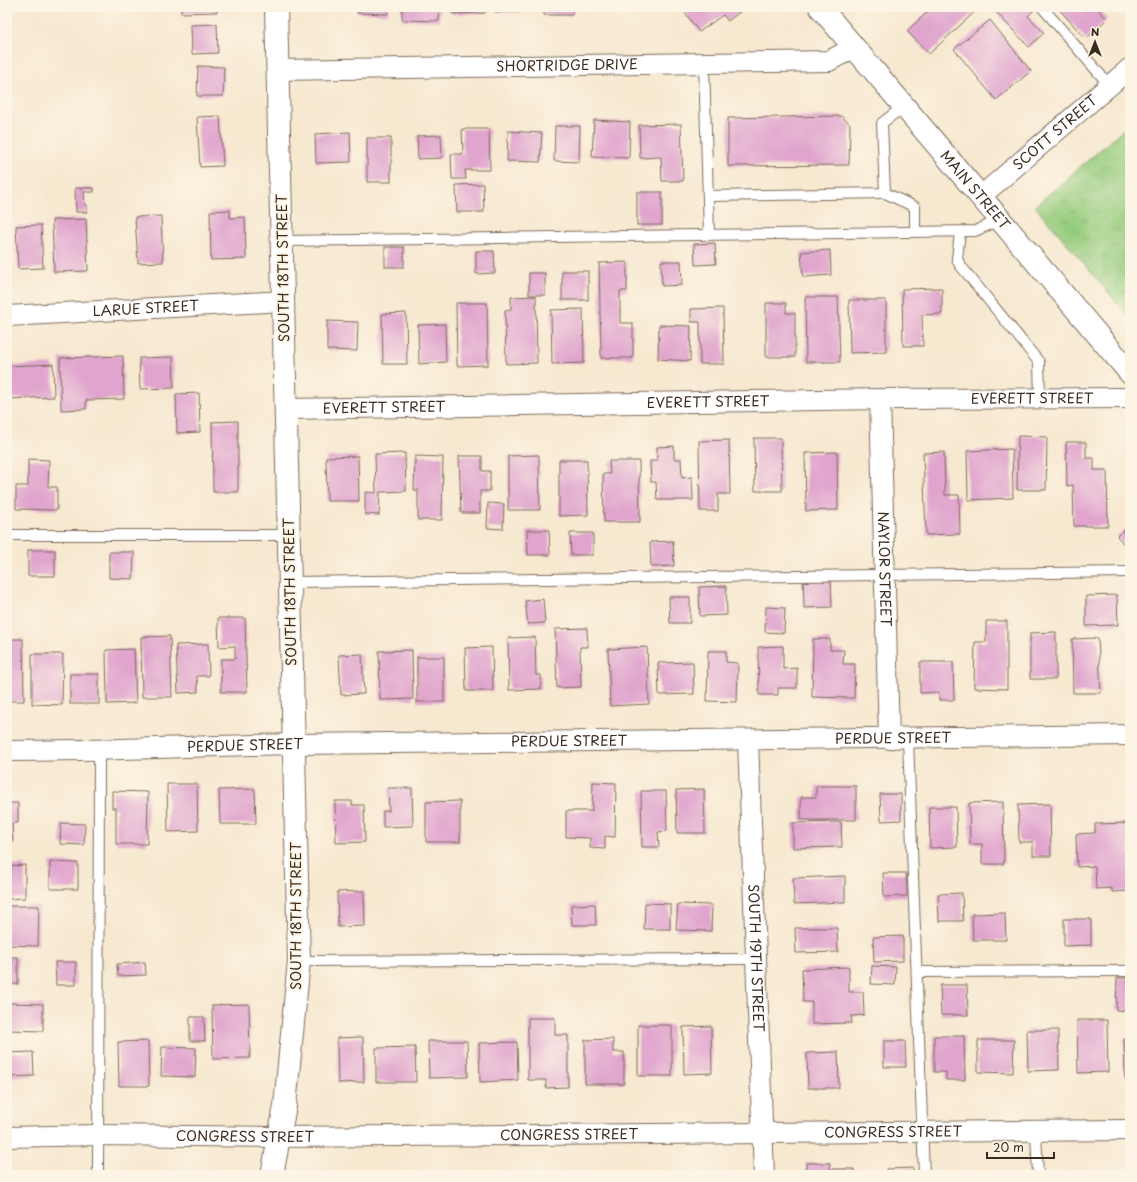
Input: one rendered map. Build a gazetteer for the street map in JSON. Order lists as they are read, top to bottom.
{
  "streets": {
    "main road": ["MAIN STREET", "SOUTH 18TH STREET"],
    "street": [
      "SHORTRIDGE DRIVE",
      "SCOTT STREET",
      "LARUE STREET",
      "EVERETT STREET",
      "NAYLOR STREET",
      "PERDUE STREET",
      "SOUTH 19TH STREET",
      "CONGRESS STREET"
    ]
  },
  "crossings": [
    ["SHORTRIDGE DRIVE", "MAIN STREET"],
    ["SHORTRIDGE DRIVE", "SOUTH 18TH STREET"],
    ["SCOTT STREET", "MAIN STREET"],
    ["SOUTH 18TH STREET", "LARUE STREET"],
    ["SOUTH 18TH STREET", "EVERETT STREET"],
    ["SOUTH 18TH STREET", "PERDUE STREET"],
    ["SOUTH 18TH STREET", "CONGRESS STREET"],
    ["EVERETT STREET", "NAYLOR STREET"],
    ["NAYLOR STREET", "PERDUE STREET"],
    ["PERDUE STREET", "SOUTH 19TH STREET"],
    ["SOUTH 19TH STREET", "CONGRESS STREET"]
  ],
  "scale_bar": "20 m",
  "north": "top"
}
